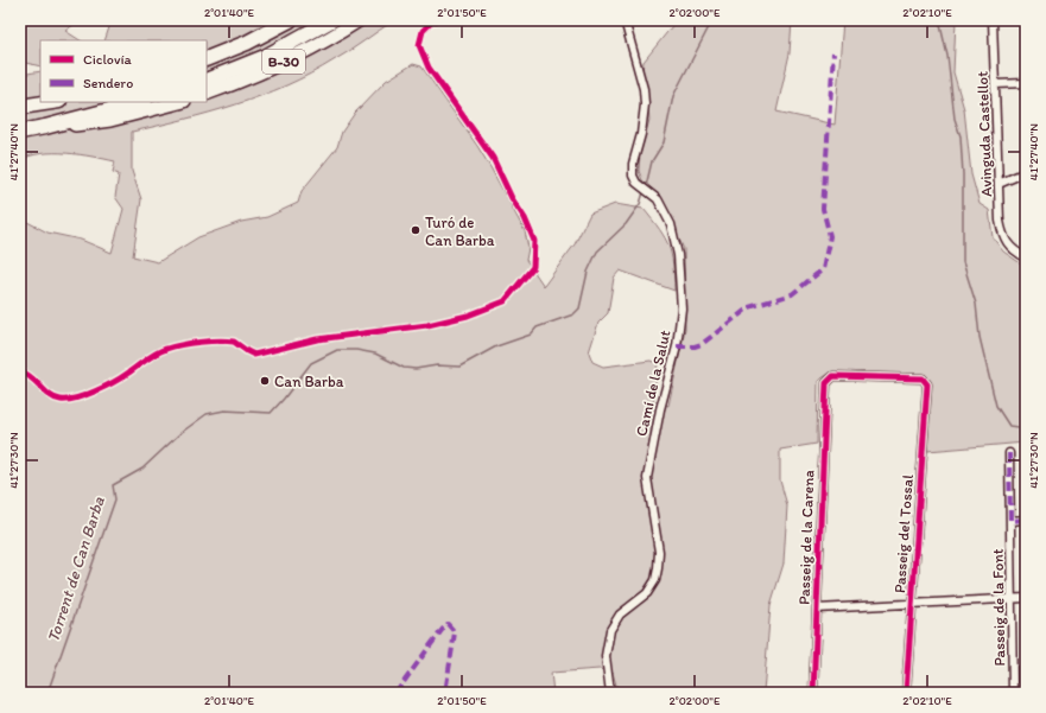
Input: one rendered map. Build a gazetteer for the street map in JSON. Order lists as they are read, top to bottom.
{
  "streets": {
    "highway": ["B-30"],
    "street": [
      "Avinguda Castellot",
      "Camí de la Salut",
      "Passeig del Tossal",
      "Passeig de la Carena",
      "Passeig de la Font"
    ]
  },
  "crossings": [
    ["Passeig del Tossal", "Passeig de la Carena"]
  ],
  "water": ["Torrent de Can Barba"],
  "places": ["Turó de Can Barba", "Can Barba"],
  "legend": ["Ciclovía", "Sendero"],
  "coordinates": [
    "2°01'40\"E",
    "2°01'50\"E",
    "2°02'00\"E",
    "2°02'10\"E",
    "41°27'40\"N",
    "41°27'30\"N"
  ]
}
